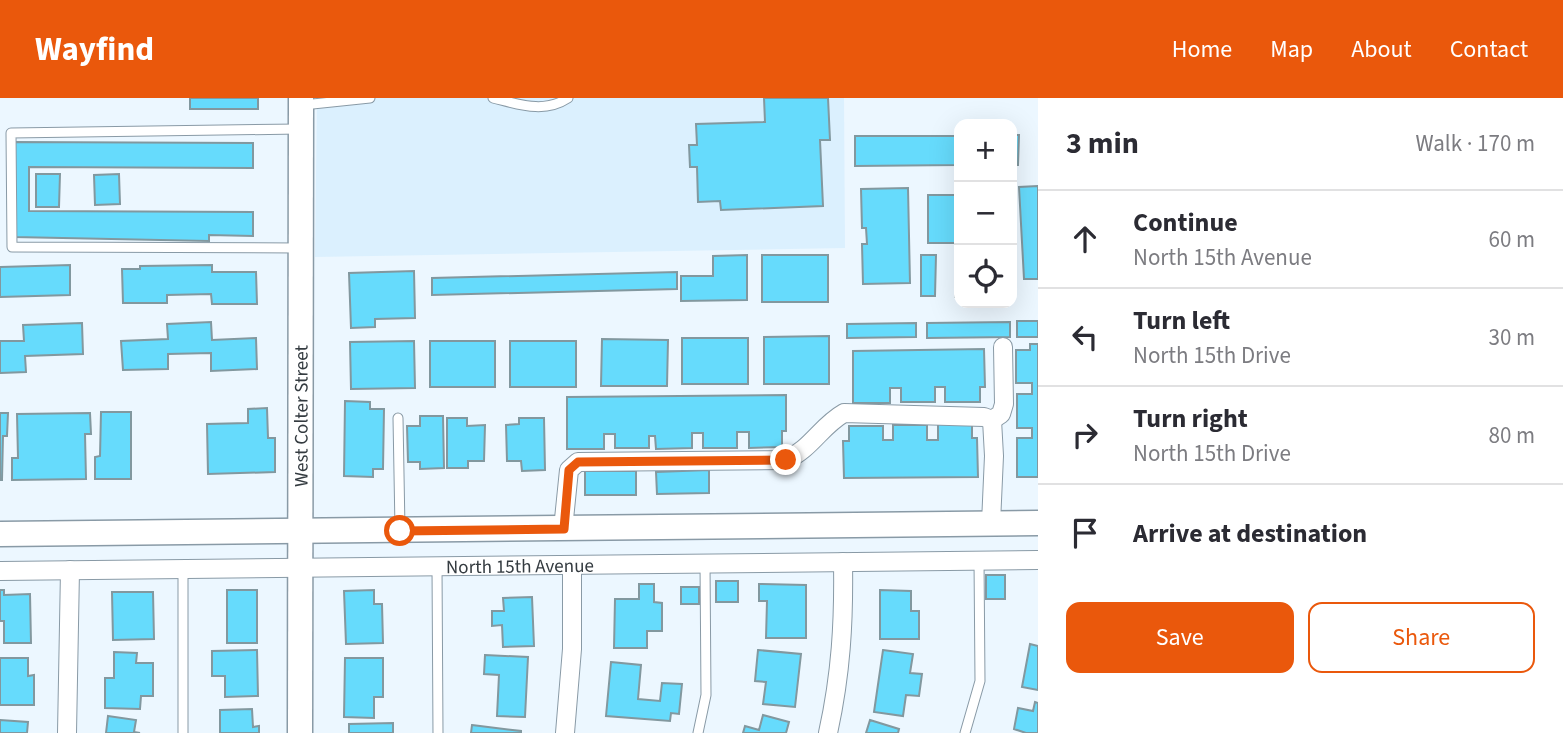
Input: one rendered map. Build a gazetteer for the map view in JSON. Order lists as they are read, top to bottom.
{
  "streets": {
    "street": ["West Colter Street", "North 15th Avenue"]
  },
  "crossings": [
    ["West Colter Street", "North 15th Avenue"]
  ],
  "page": {
    "header": "Wayfind",
    "nav": [
      "Home",
      "Map",
      "About",
      "Contact"
    ],
    "heading": ["3 min", "Walk · 170 m"],
    "map_buttons": ["+", "−"],
    "list": [
      ["Continue", "North 15th Avenue", "60 m"],
      ["Turn left", "North 15th Drive", "30 m"],
      ["Turn right", "North 15th Drive", "80 m"],
      "Arrive at destination"
    ],
    "buttons": ["Save", "Share"]
  }
}
